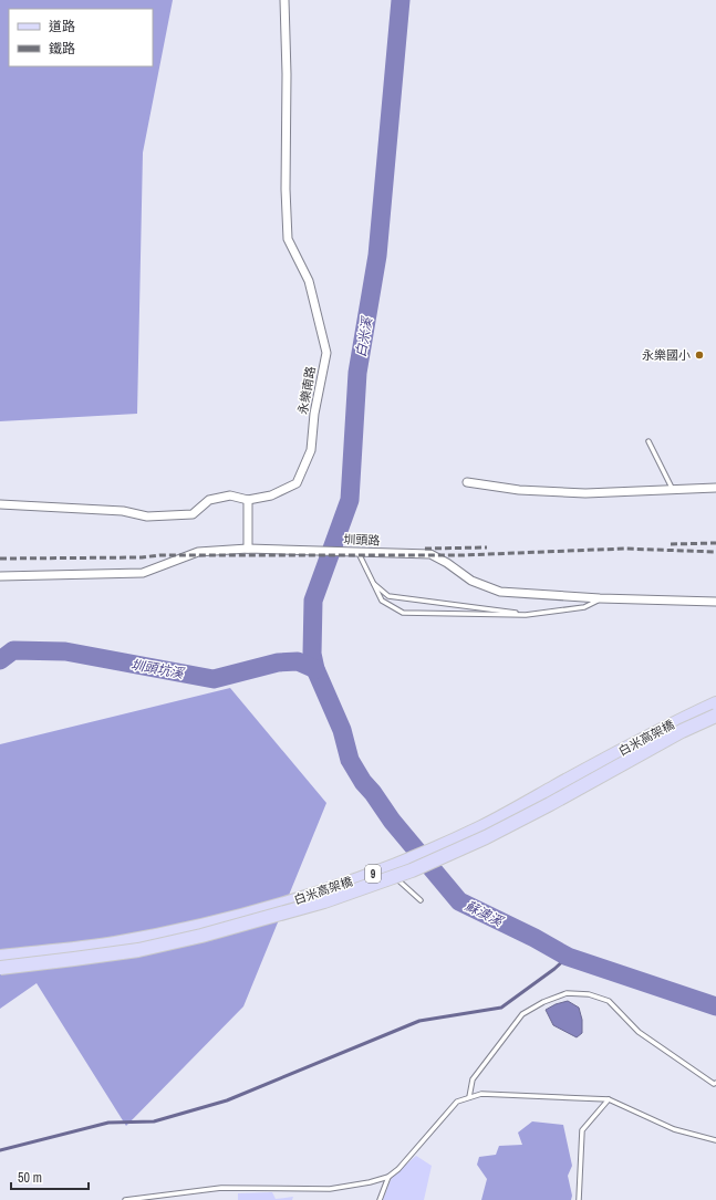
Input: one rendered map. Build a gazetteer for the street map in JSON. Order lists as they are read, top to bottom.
{
  "streets": {
    "main road": ["白米高架橋", "9"],
    "street": ["永樂南路", "圳頭路"]
  },
  "water": ["白米溪", "圳頭坑溪", "蘇澳溪"],
  "places": ["永樂國小"],
  "legend": ["道路", "鐵路"],
  "scale_bar": "50 m"
}
